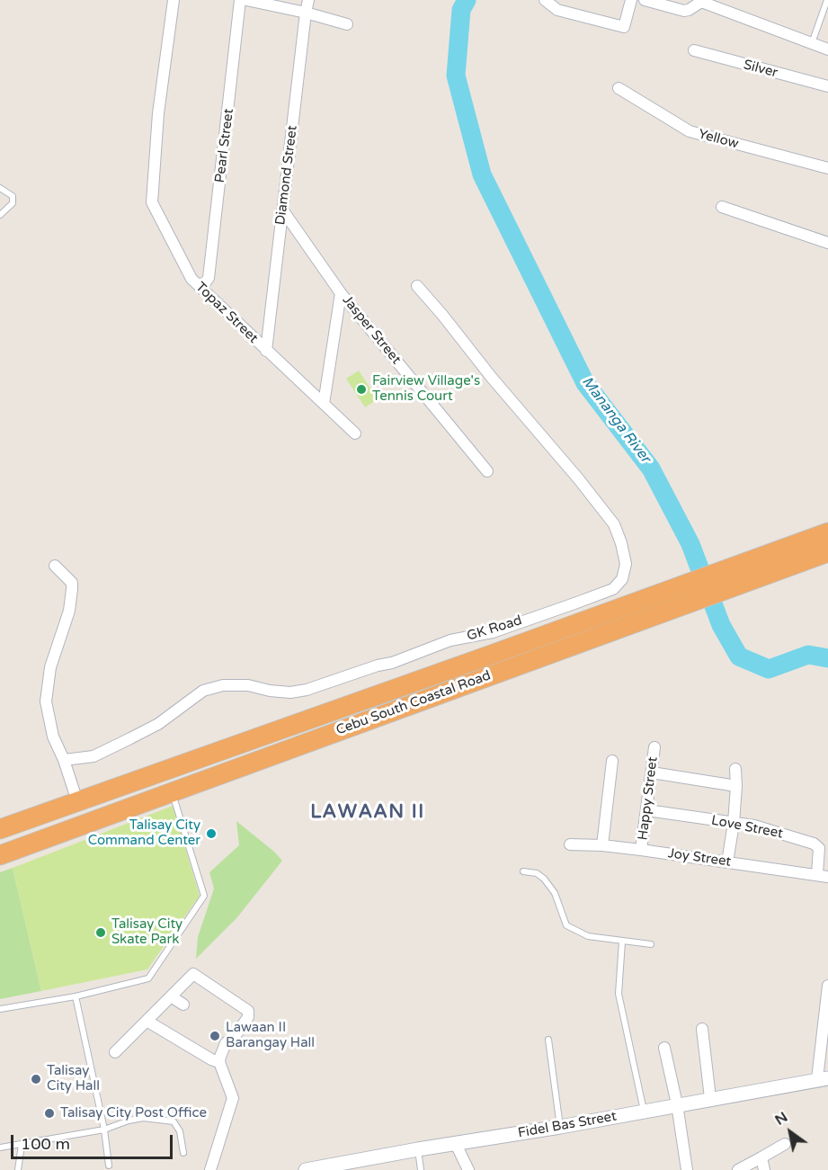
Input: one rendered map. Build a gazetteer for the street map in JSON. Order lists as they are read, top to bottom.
{
  "streets": {
    "highway": ["Cebu South Coastal Road"],
    "street": [
      "Silver",
      "Yellow",
      "Pearl Street",
      "Diamond Street",
      "Topaz Street",
      "Jasper Street",
      "GK Road",
      "Happy Street",
      "Love Street",
      "Joy Street",
      "Fidel Bas Street"
    ]
  },
  "crossings": [
    ["Pearl Street", "Topaz Street"],
    ["Diamond Street", "Topaz Street"],
    ["Diamond Street", "Jasper Street"],
    ["Happy Street", "Love Street"],
    ["Happy Street", "Joy Street"],
    ["Love Street", "Joy Street"]
  ],
  "districts": ["LAWAAN II"],
  "water": ["Mananga River"],
  "places": [
    "Fairview Village's Tennis Court",
    "Talisay City Command Center",
    "Talisay City Skate Park",
    "Lawaan II Barangay Hall",
    "Talisay City Hall",
    "Talisay City Post Office"
  ],
  "scale_bar": "100 m",
  "north": "top left"
}
